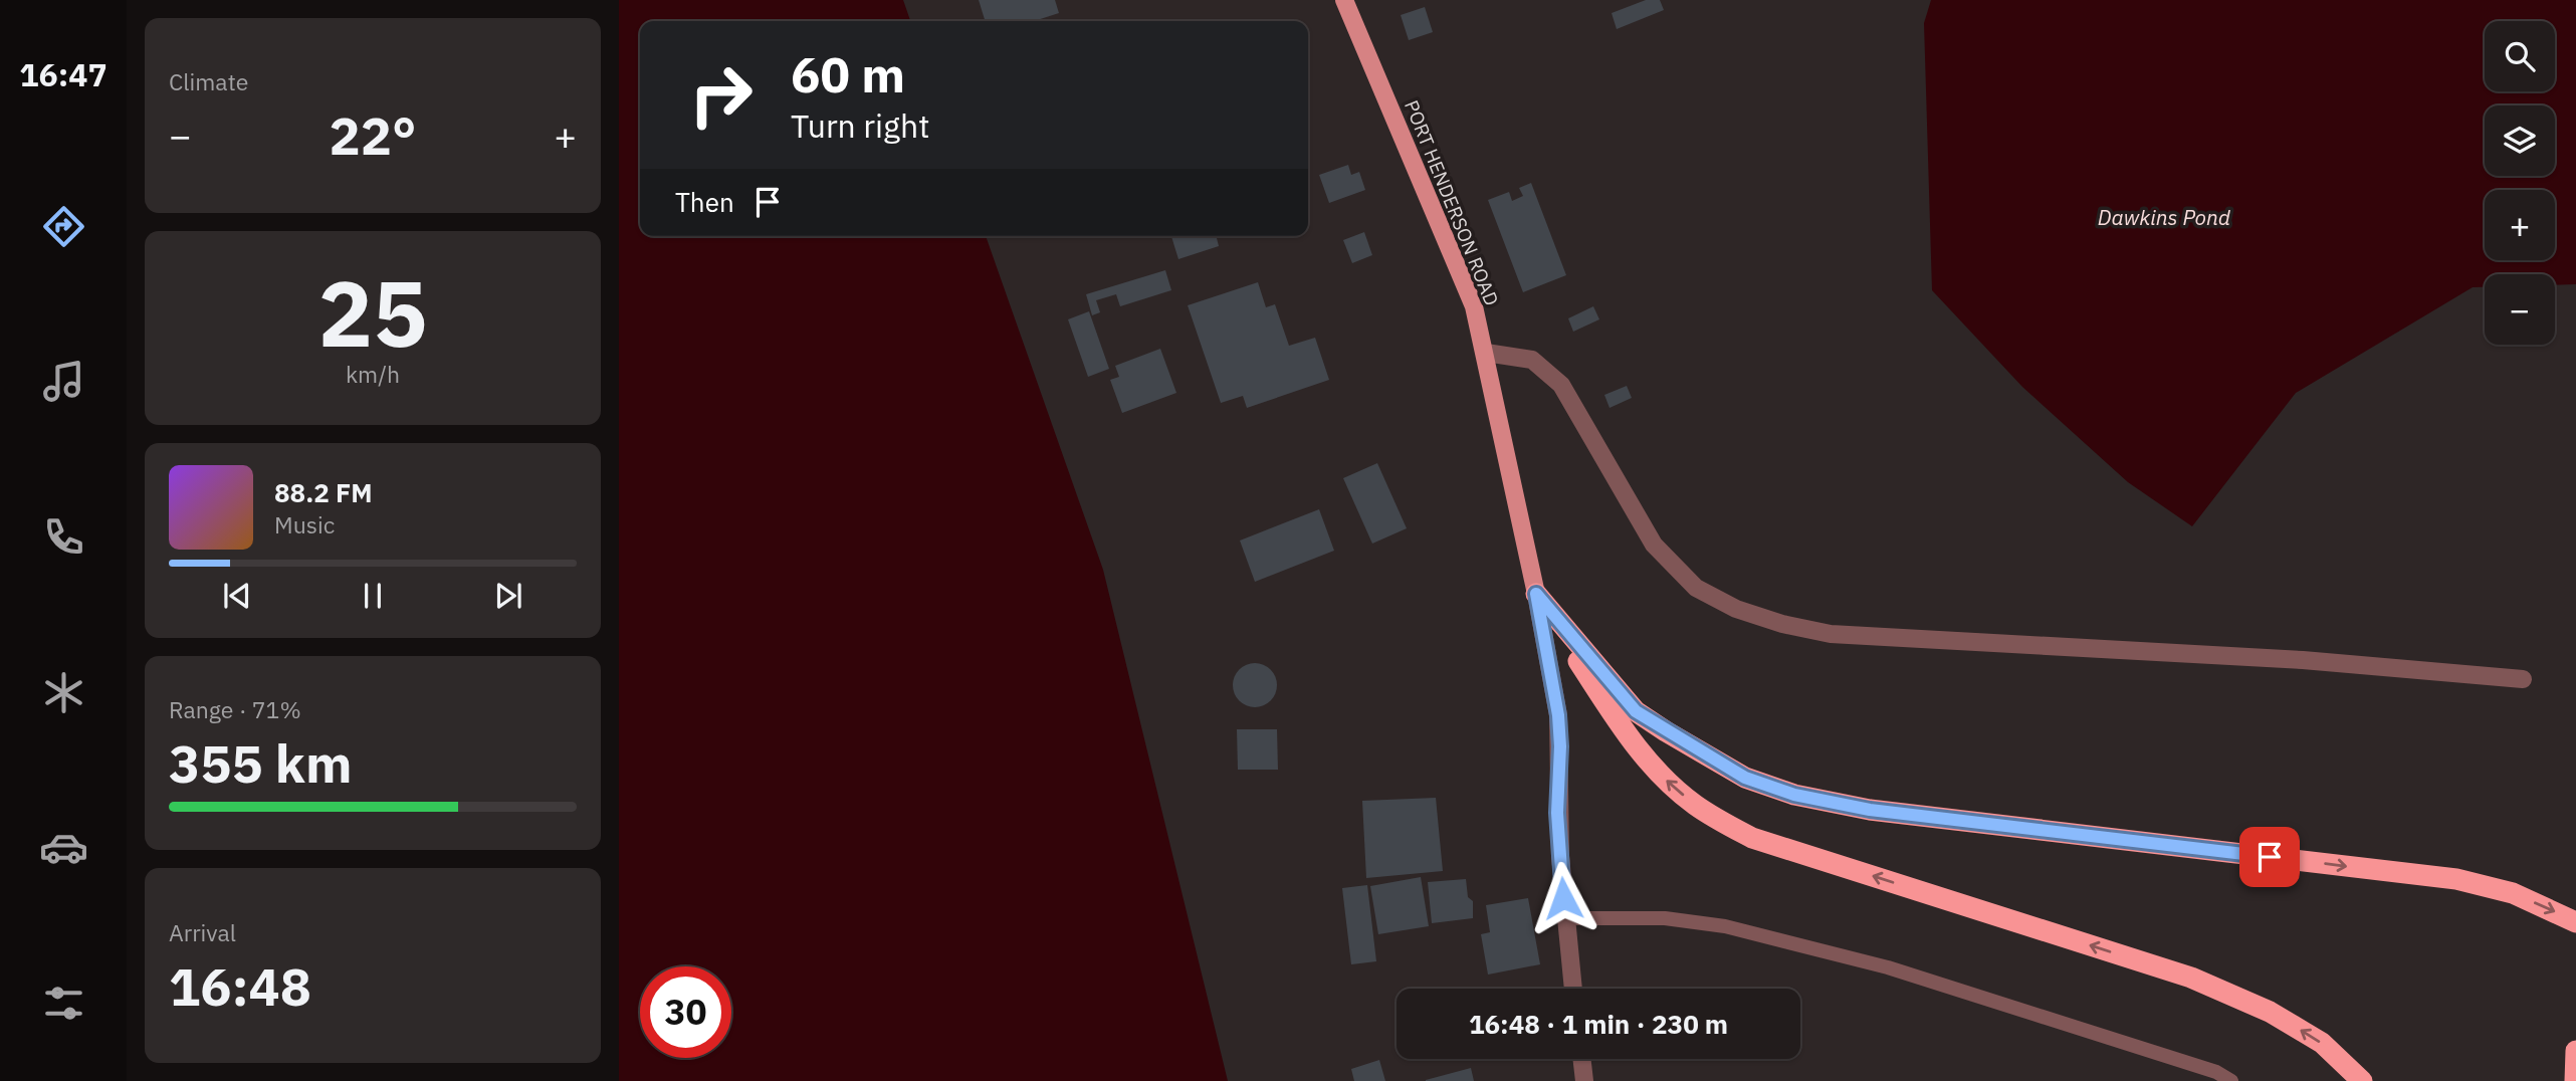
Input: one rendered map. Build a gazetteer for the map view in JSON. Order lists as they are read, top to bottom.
{
  "streets": {
    "main road": ["PORT HENDERSON ROAD"]
  },
  "water": ["Dawkins Pond"],
  "page": {
    "tabs": "16:47",
    "tile": [
      "Climate",
      ["25", "km/h"],
      ["Range · 71%", "355 km"],
      ["Arrival", "16:48"]
    ],
    "map_buttons": ["+", "−"],
    "turn": ["60 m", "Turn right"],
    "heat": ["−", "22°", "+"],
    "then": "Then",
    "song": ["88.2 FM", "Music"],
    "limit": "30",
    "trip": "16:48 · 1 min · 230 m"
  }
}
